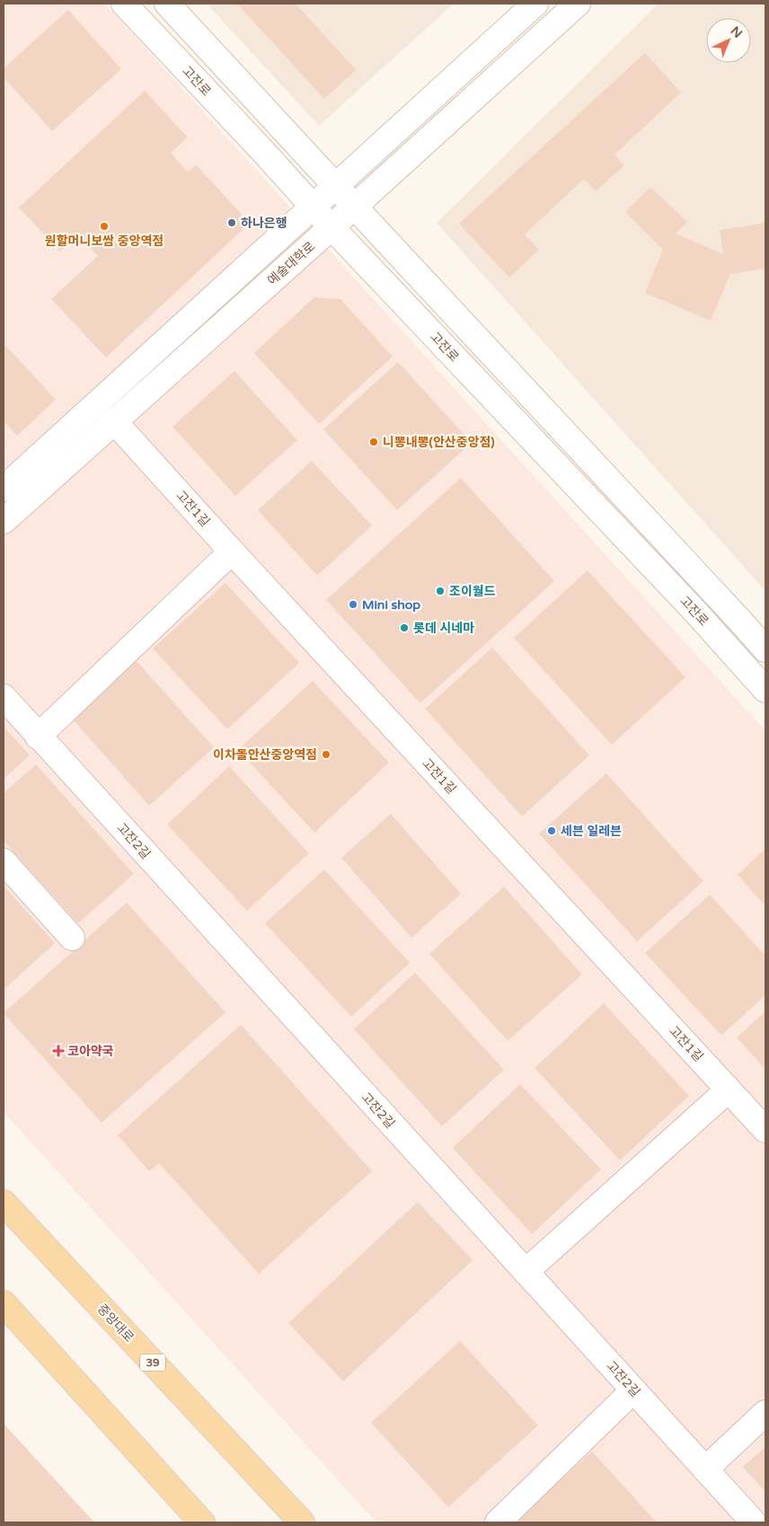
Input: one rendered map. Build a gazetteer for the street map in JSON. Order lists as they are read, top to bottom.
{
  "streets": {
    "main road": ["중앙대로", "39"],
    "street": [
      "고잔로",
      "예술대학로",
      "고잔1길",
      "고잔2길"
    ]
  },
  "crossings": [
    ["고잔로", "예술대학로"],
    ["예술대학로", "고잔1길"]
  ],
  "places": {
    "other": [
      "하나은행",
      "원할머니보쌈 중앙역점",
      "니뽕내뽕(안산중앙점)",
      "조이월드",
      "Mini shop",
      "롯데 시네마",
      "이차돌안산중앙역점",
      "세븐 일레븐"
    ],
    "health": ["코아약국"]
  },
  "north": "top right"
}
